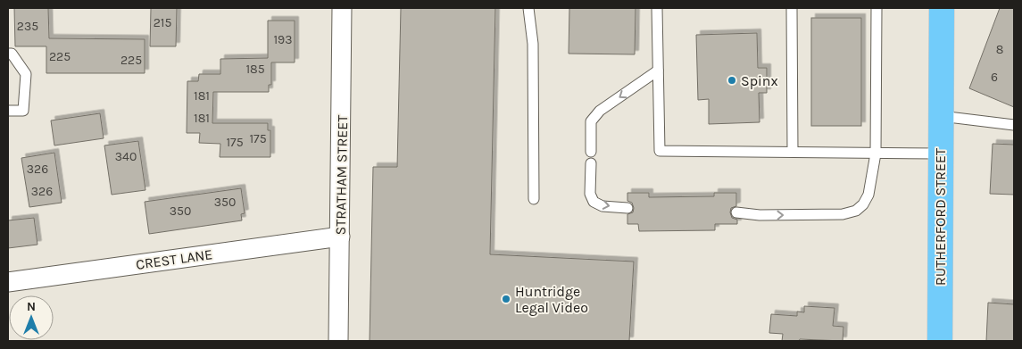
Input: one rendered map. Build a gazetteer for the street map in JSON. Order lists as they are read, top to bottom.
{
  "streets": {
    "highway": ["RUTHERFORD STREET"],
    "street": ["STRATHAM STREET", "CREST LANE"]
  },
  "crossings": [
    ["STRATHAM STREET", "CREST LANE"]
  ],
  "places": ["Spinx", "Huntridge Legal Video"],
  "house_numbers": [
    "215",
    "235",
    "193",
    "8",
    "225",
    "225",
    "185",
    "6",
    "181",
    "181",
    "175",
    "175",
    "340",
    "326",
    "326",
    "350",
    "350"
  ],
  "north": "top"
}
